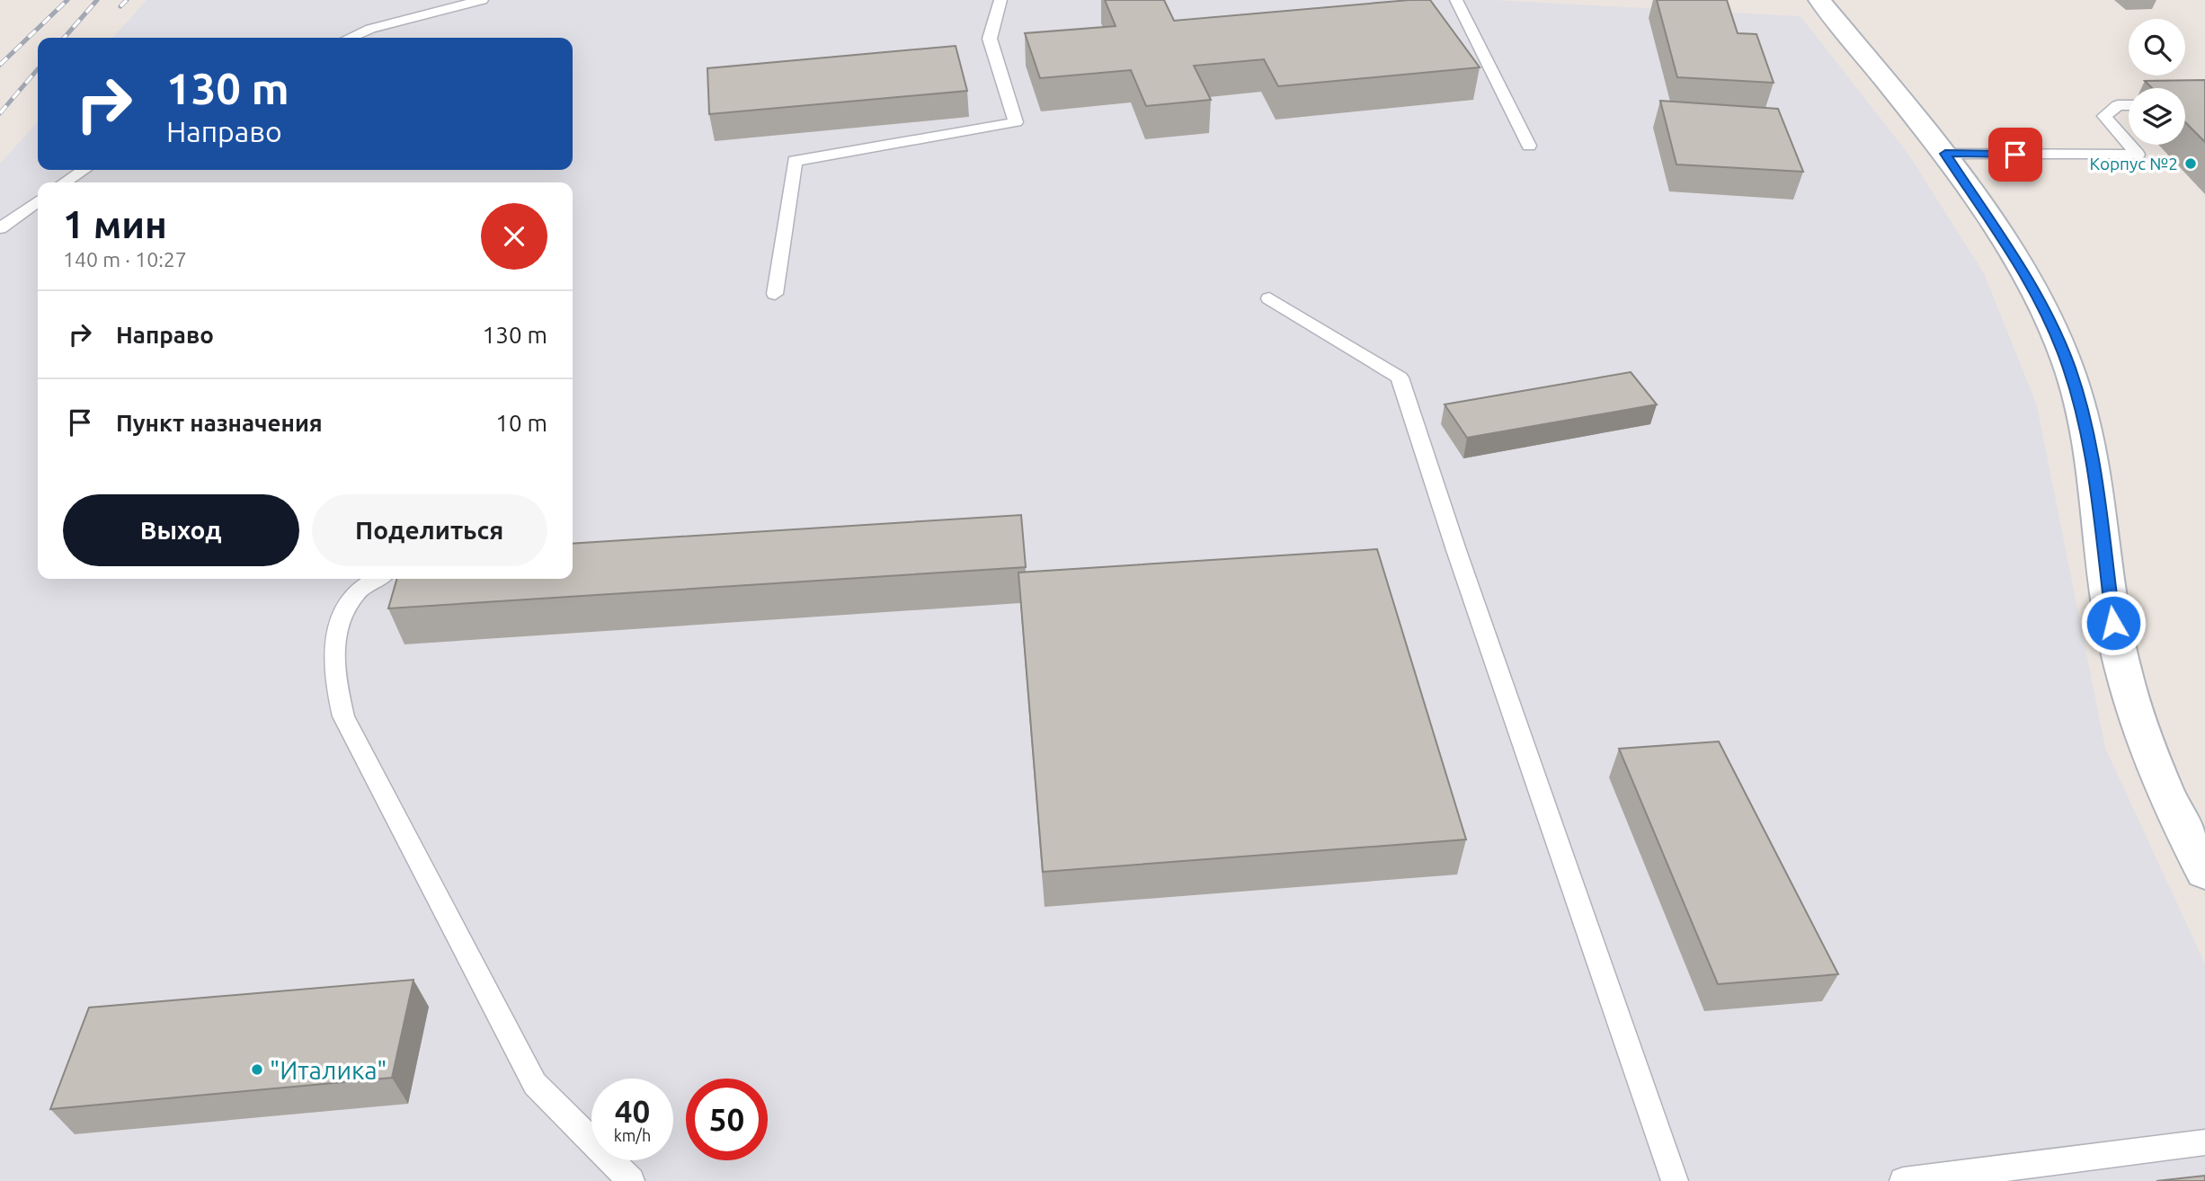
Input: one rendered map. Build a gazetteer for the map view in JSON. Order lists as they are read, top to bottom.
{
  "places": ["Корпус №2", "\"Италика\""],
  "page": {
    "turn": ["130 m", "Направо"],
    "heading": ["1 мин", "140 m · 10:27"],
    "list": [
      {
        "name": "Направо",
        "value": "130 m"
      },
      {
        "name": "Пункт назначения",
        "value": "10 m"
      }
    ],
    "buttons": ["Выход", "Поделиться"],
    "speed": "40 km/h",
    "limit": "50"
  }
}
